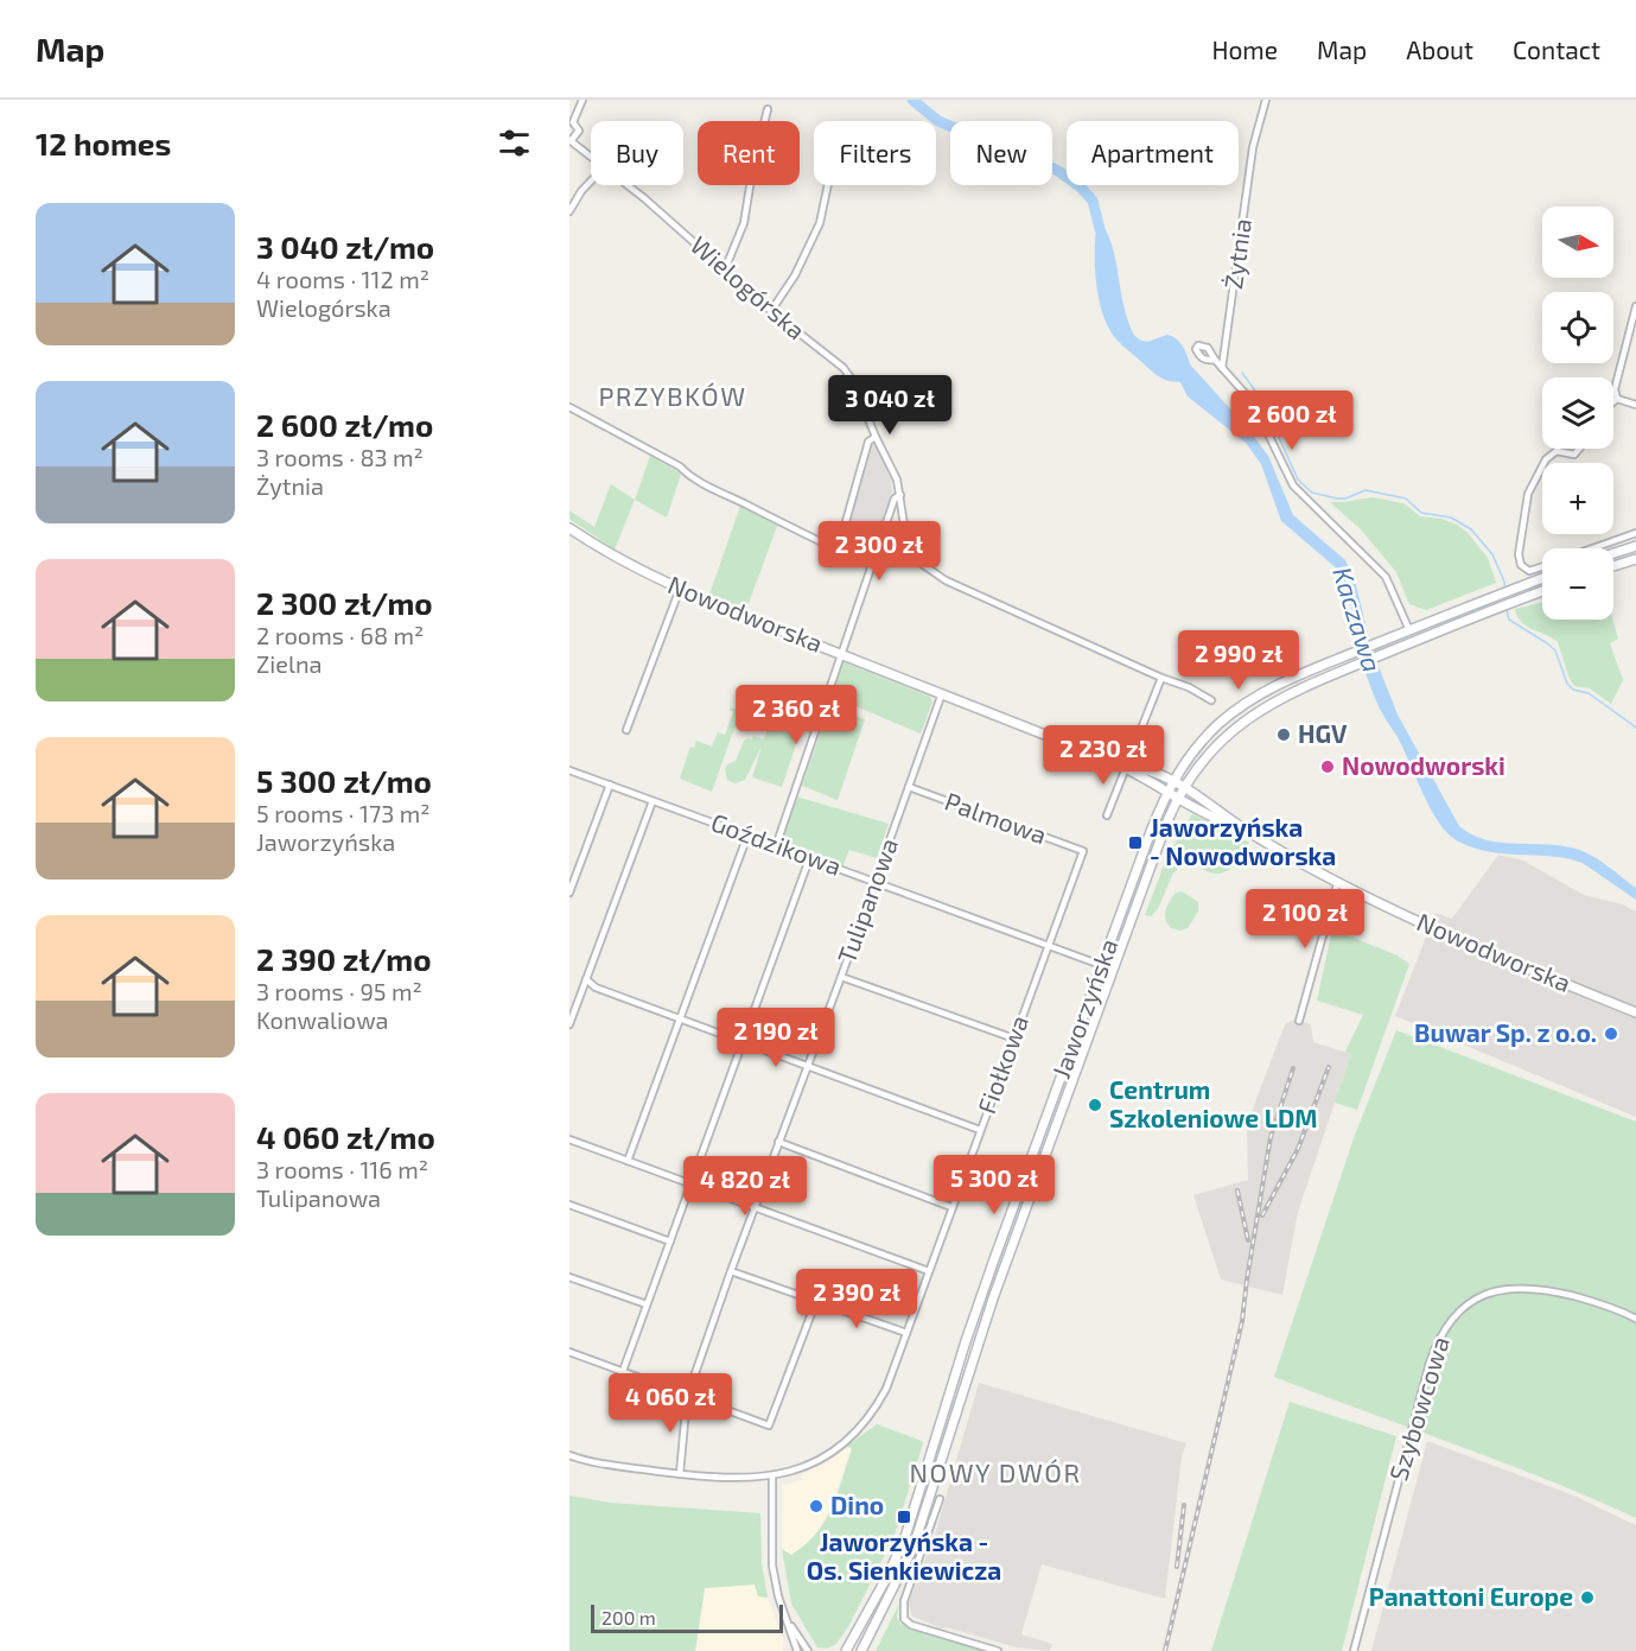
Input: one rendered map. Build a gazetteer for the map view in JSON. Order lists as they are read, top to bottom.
{
  "streets": {
    "main road": ["Nowodworska", "Jaworzyńska"],
    "street": [
      "Żytnia",
      "Wielogórska",
      "Palmowa",
      "Goździkowa",
      "Tulipanowa",
      "Fiołkowa",
      "Szybowcowa"
    ]
  },
  "crossings": [
    ["Nowodworska", "Tulipanowa"],
    ["Nowodworska", "Jaworzyńska"],
    ["Palmowa", "Tulipanowa"],
    ["Palmowa", "Fiołkowa"],
    ["Goździkowa", "Tulipanowa"],
    ["Goździkowa", "Jaworzyńska"],
    ["Goździkowa", "Fiołkowa"],
    ["Tulipanowa", "Fiołkowa"]
  ],
  "districts": ["PRZYBKÓW", "NOWY DWÓR"],
  "water": ["Kaczawa"],
  "places": {
    "other": [
      "HGV",
      "Nowodworski",
      "Buwar Sp. z o.o.",
      "Centrum Szkoleniowe LDM",
      "Dino",
      "Panattoni Europe"
    ],
    "transit": ["Jaworzyńska - Nowodworska", "Jaworzyńska - Os. Sienkiewicza"]
  },
  "scale_bar": "200 m",
  "north": "right",
  "page": {
    "header": "Map",
    "nav": [
      "Home",
      "Map",
      "About",
      "Contact"
    ],
    "heading": "12 homes",
    "chip": [
      "Buy",
      "Rent",
      "Filters",
      "New",
      "Apartment"
    ],
    "list": [
      {
        "name": "3 040 zł/mo",
        "note": "4 rooms · 112 m² · Wielogórska"
      },
      {
        "name": "2 600 zł/mo",
        "note": "3 rooms · 83 m² · Żytnia"
      },
      {
        "name": "2 300 zł/mo",
        "note": "2 rooms · 68 m² · Zielna"
      },
      {
        "name": "5 300 zł/mo",
        "note": "5 rooms · 173 m² · Jaworzyńska"
      },
      {
        "name": "2 390 zł/mo",
        "note": "3 rooms · 95 m² · Konwaliowa"
      },
      {
        "name": "4 060 zł/mo",
        "note": "3 rooms · 116 m² · Tulipanowa"
      }
    ],
    "map_buttons": ["+", "−"],
    "price": [
      "3 040 zł",
      "2 600 zł",
      "2 300 zł",
      "2 990 zł",
      "2 360 zł",
      "2 230 zł",
      "2 100 zł",
      "2 190 zł",
      "5 300 zł",
      "4 820 zł",
      "2 390 zł",
      "4 060 zł"
    ],
    "scale": "200 m"
  }
}
